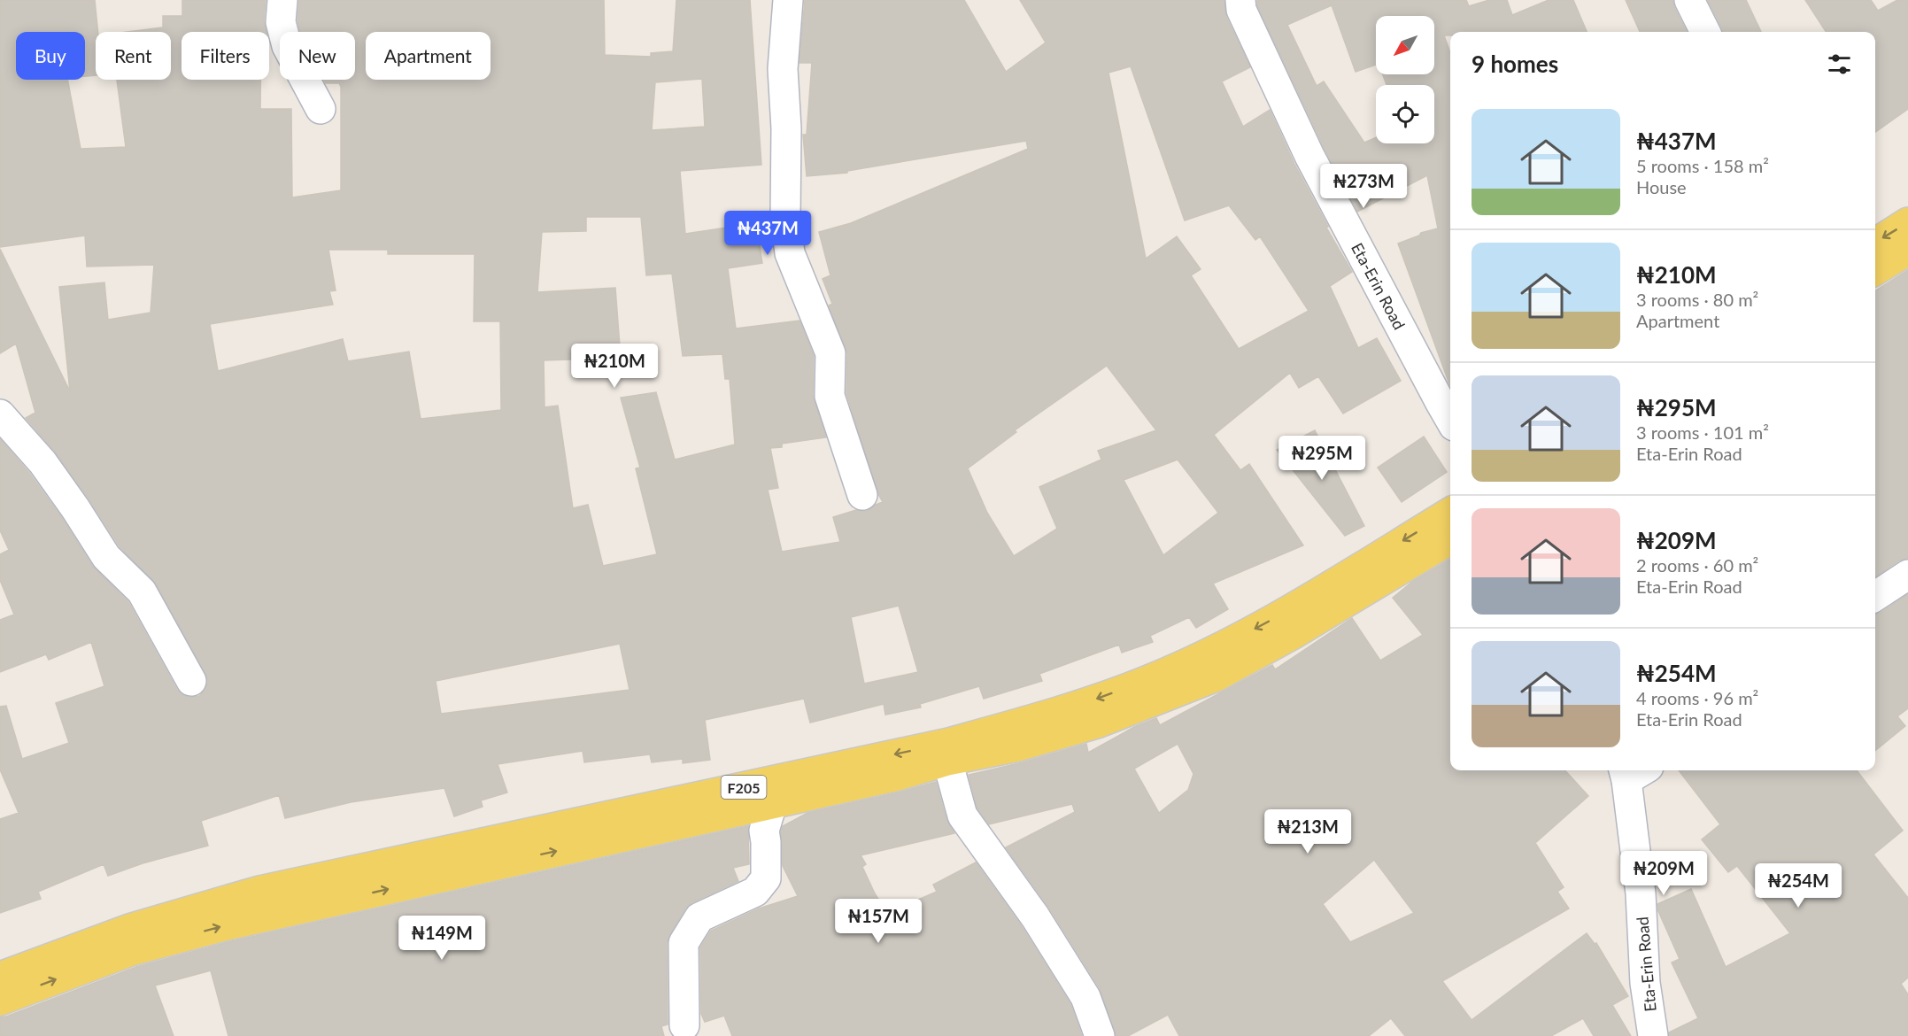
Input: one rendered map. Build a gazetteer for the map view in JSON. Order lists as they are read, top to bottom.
{
  "streets": {
    "main road": ["F205"],
    "street": ["Eta-Erin Road"]
  },
  "north": "bottom left",
  "page": {
    "chip": [
      "Buy",
      "Rent",
      "Filters",
      "New",
      "Apartment"
    ],
    "heading": "9 homes",
    "list": [
      {
        "name": "₦437M",
        "note": "5 rooms · 158 m² · House"
      },
      {
        "name": "₦210M",
        "note": "3 rooms · 80 m² · Apartment"
      },
      {
        "name": "₦295M",
        "note": "3 rooms · 101 m² · Eta-Erin Road"
      },
      {
        "name": "₦209M",
        "note": "2 rooms · 60 m² · Eta-Erin Road"
      },
      {
        "name": "₦254M",
        "note": "4 rooms · 96 m² · Eta-Erin Road"
      }
    ],
    "price": [
      "₦273M",
      "₦437M",
      "₦210M",
      "₦295M",
      "₦213M",
      "₦209M",
      "₦254M",
      "₦157M",
      "₦149M"
    ]
  }
}
